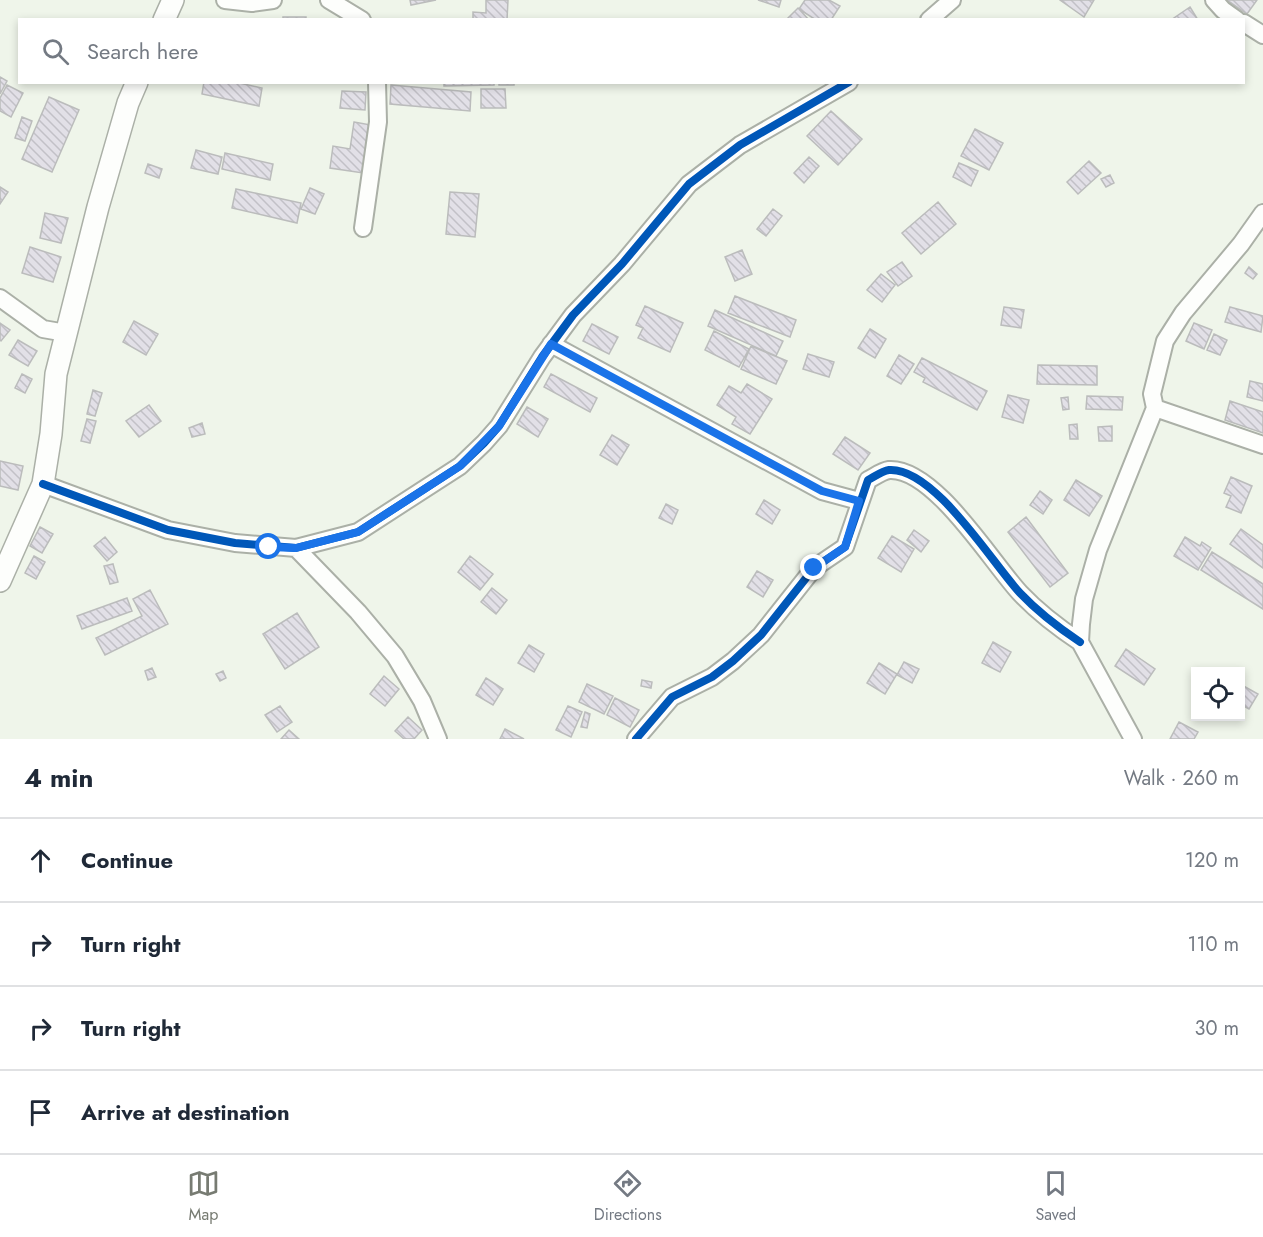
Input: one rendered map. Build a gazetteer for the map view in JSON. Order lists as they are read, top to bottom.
{
  "page": {
    "search": "Search here",
    "heading": ["4 min", "Walk · 260 m"],
    "list": [
      ["Continue", "120 m"],
      ["Turn right", "110 m"],
      ["Turn right", "30 m"],
      "Arrive at destination"
    ],
    "nav": ["Map", "Directions", "Saved"]
  }
}
